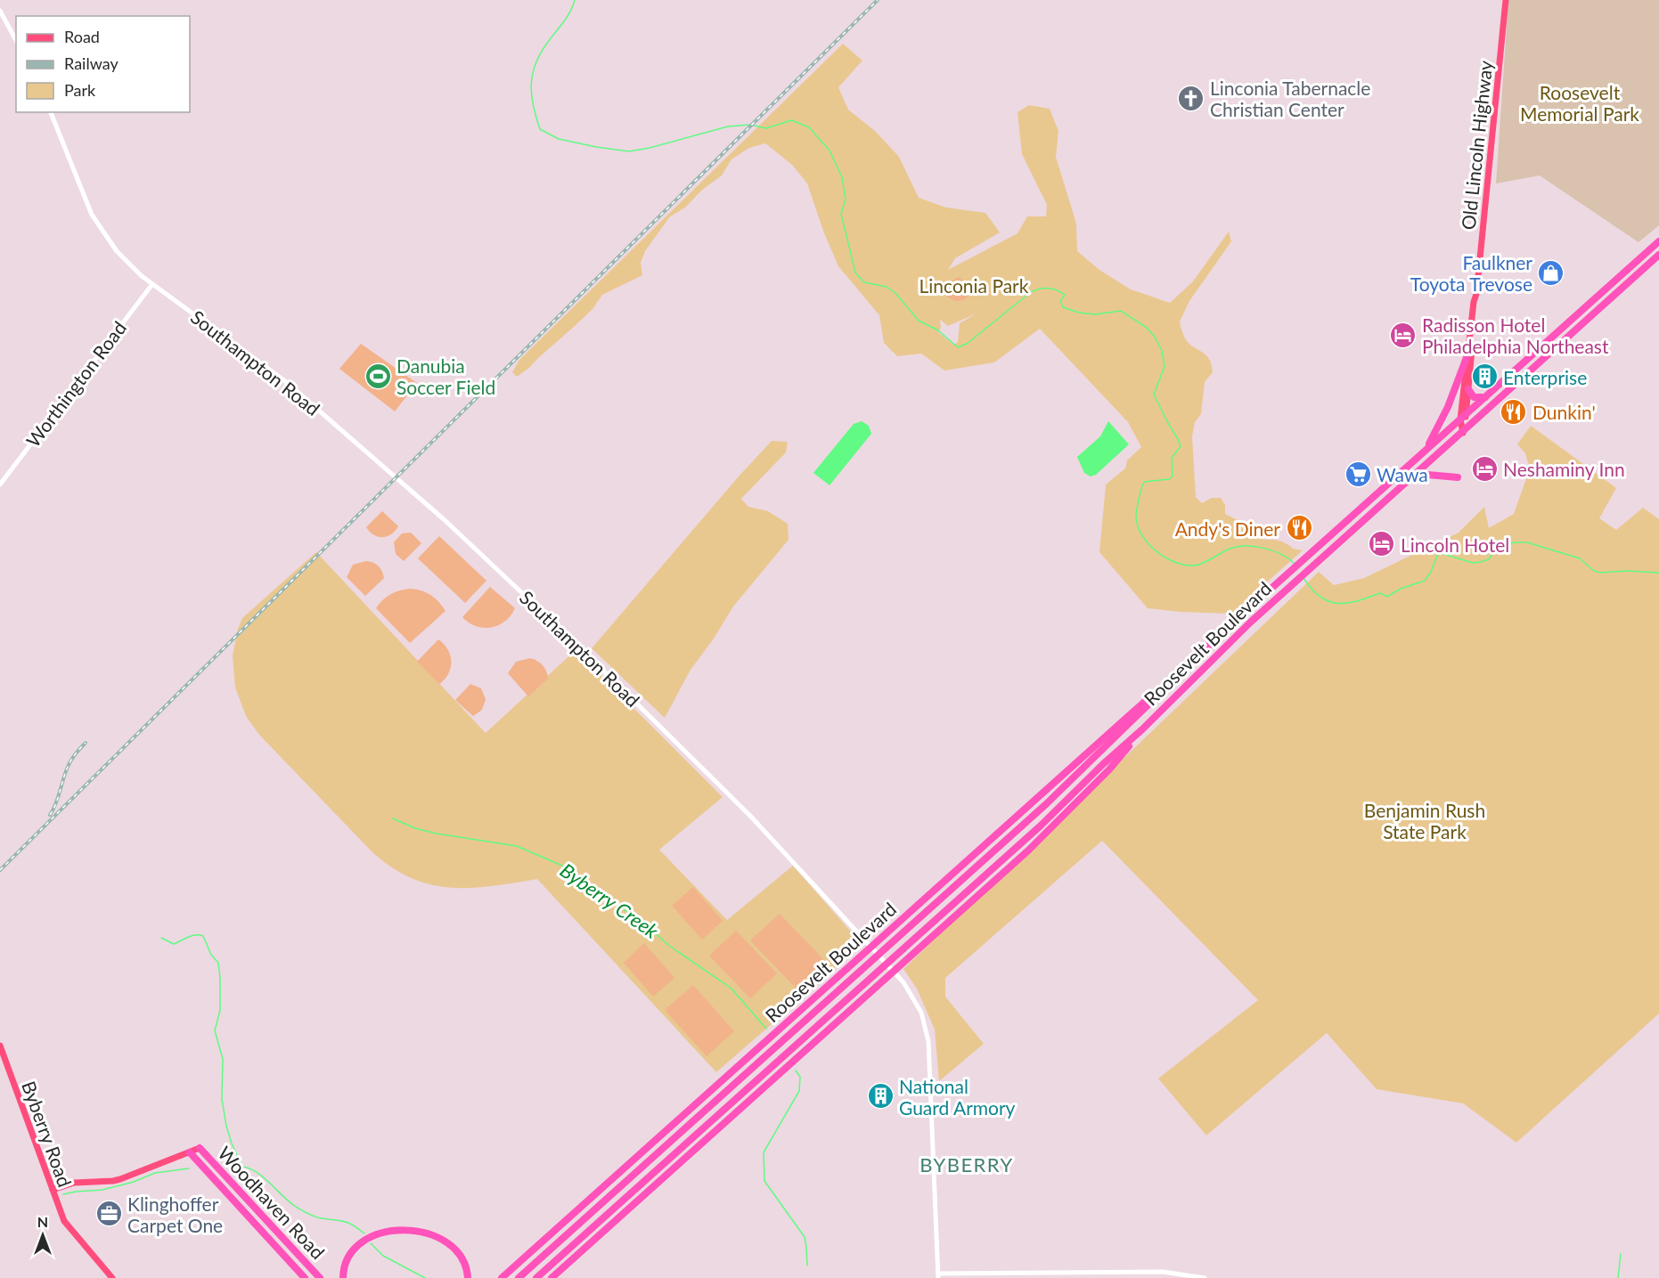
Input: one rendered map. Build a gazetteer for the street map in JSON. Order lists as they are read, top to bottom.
{
  "streets": {
    "highway": ["Roosevelt Boulevard", "Woodhaven Road"],
    "main road": ["Old Lincoln Highway", "Byberry Road"],
    "street": ["Southampton Road", "Worthington Road"]
  },
  "crossings": [
    ["Old Lincoln Highway", "Roosevelt Boulevard"],
    ["Southampton Road", "Worthington Road"],
    ["Southampton Road", "Roosevelt Boulevard"]
  ],
  "districts": ["BYBERRY"],
  "water": ["Byberry Creek"],
  "parks": ["Roosevelt Memorial Park", "Linconia Park", "Benjamin Rush State Park"],
  "places": {
    "church": ["Linconia Tabernacle Christian Center"],
    "shop": ["Faulkner Toyota Trevose"],
    "hotel": ["Radisson Hotel Philadelphia Northeast", "Neshaminy Inn", "Lincoln Hotel"],
    "sports": ["Danubia Soccer Field"],
    "building": ["Enterprise", "National Guard Armory"],
    "restaurant": ["Dunkin'", "Andy's Diner"],
    "supermarket": ["Wawa"],
    "office": ["Klinghoffer Carpet One"]
  },
  "legend": ["Road", "Railway", "Park"],
  "north": "top"
}
